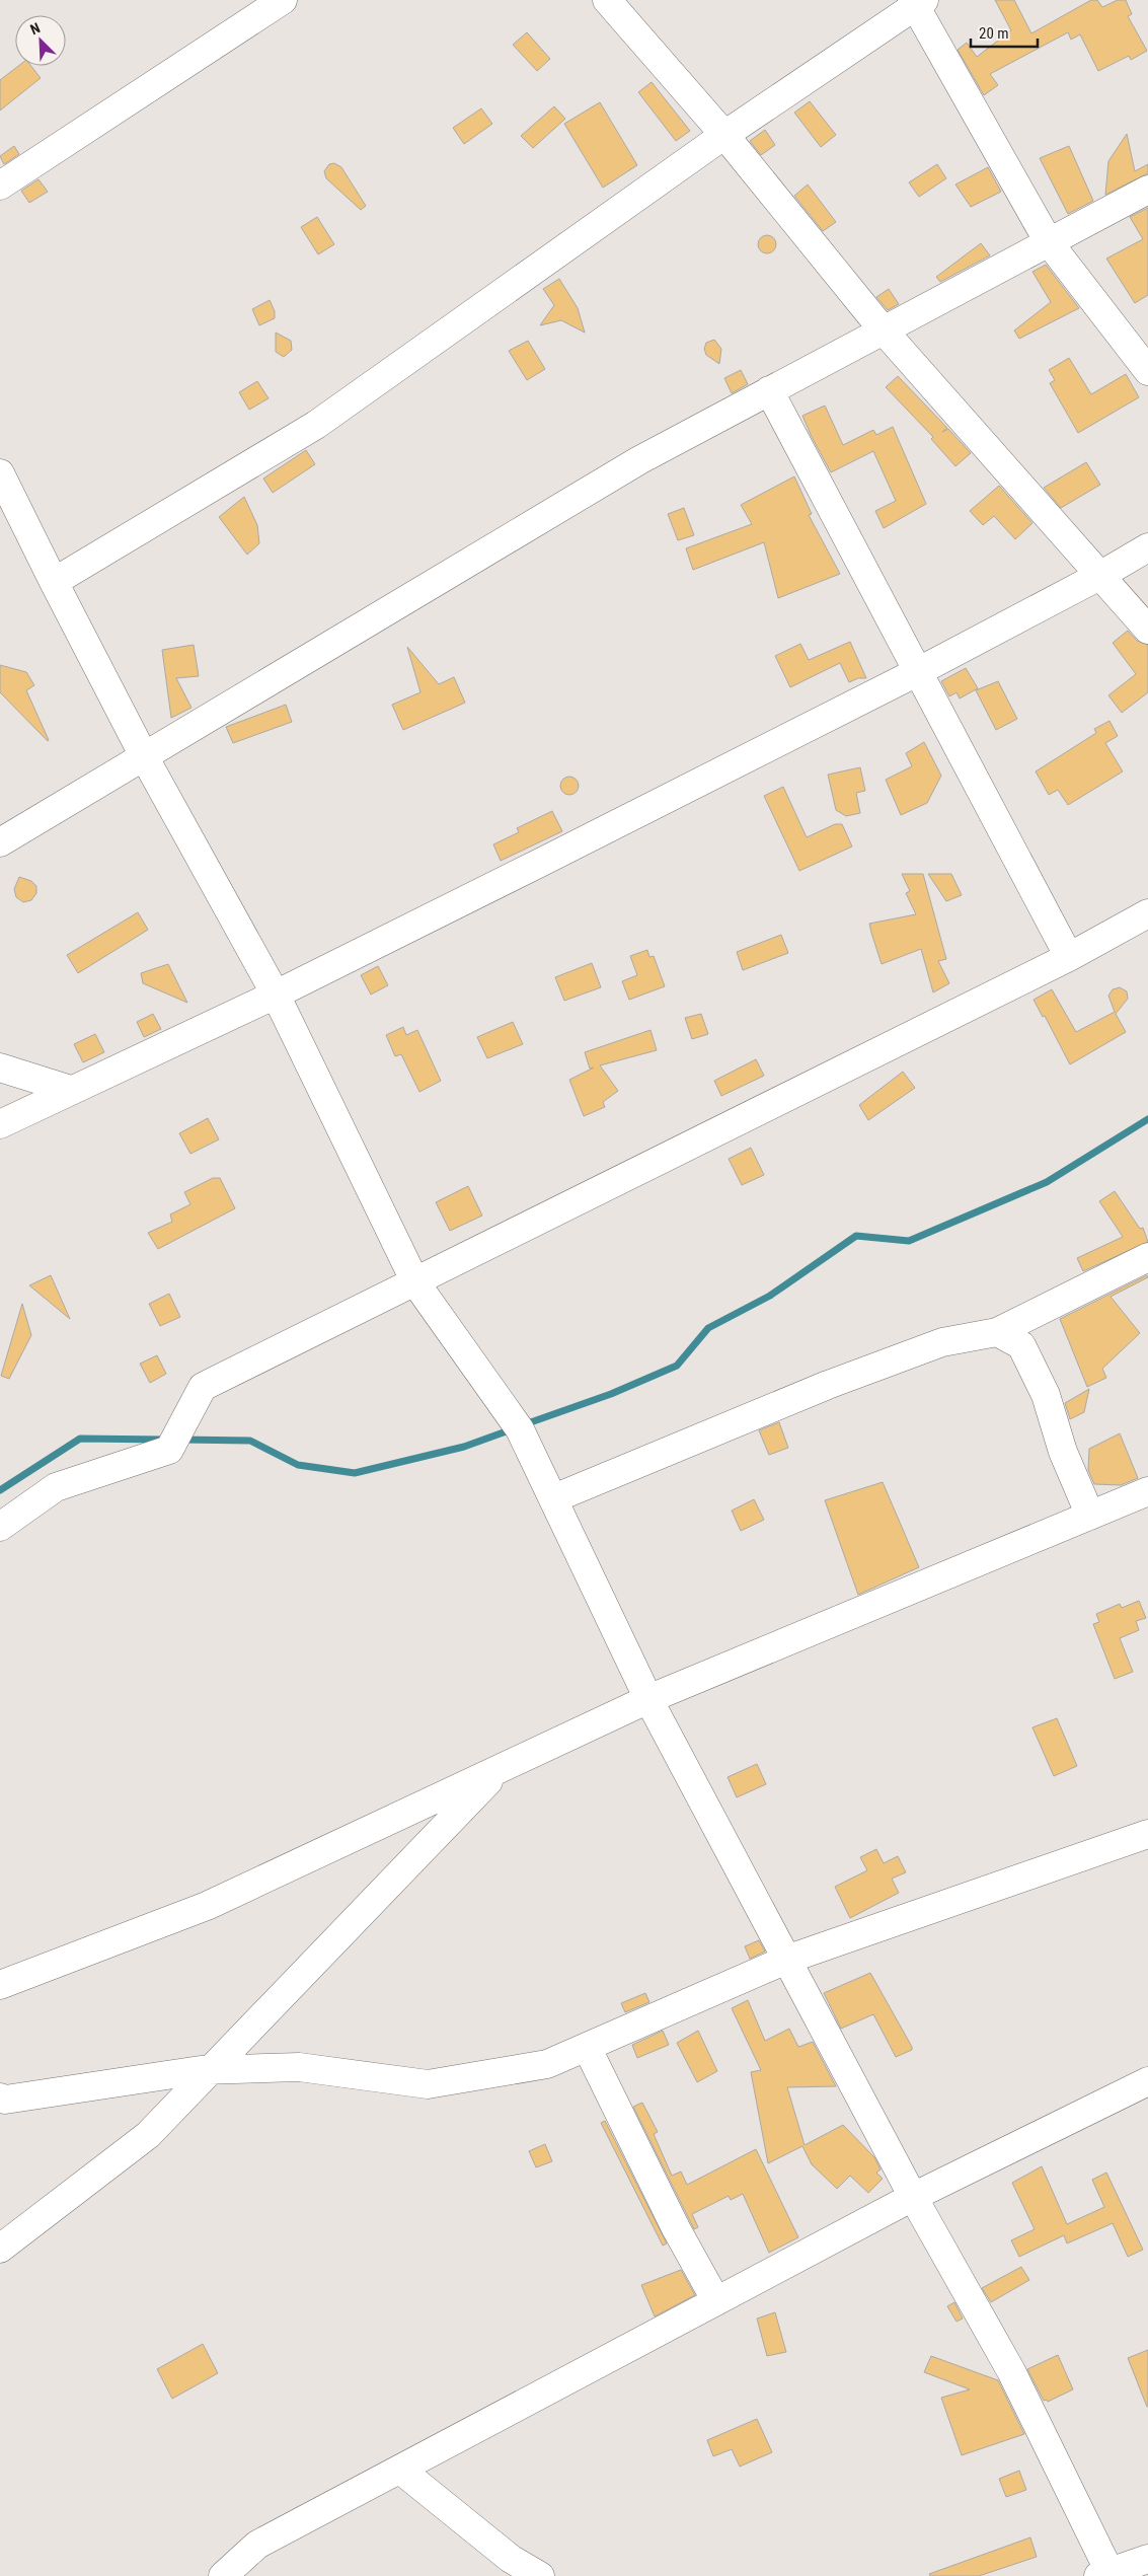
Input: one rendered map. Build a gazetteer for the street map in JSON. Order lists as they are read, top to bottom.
{
  "scale_bar": "20 m",
  "north": "top left"
}
